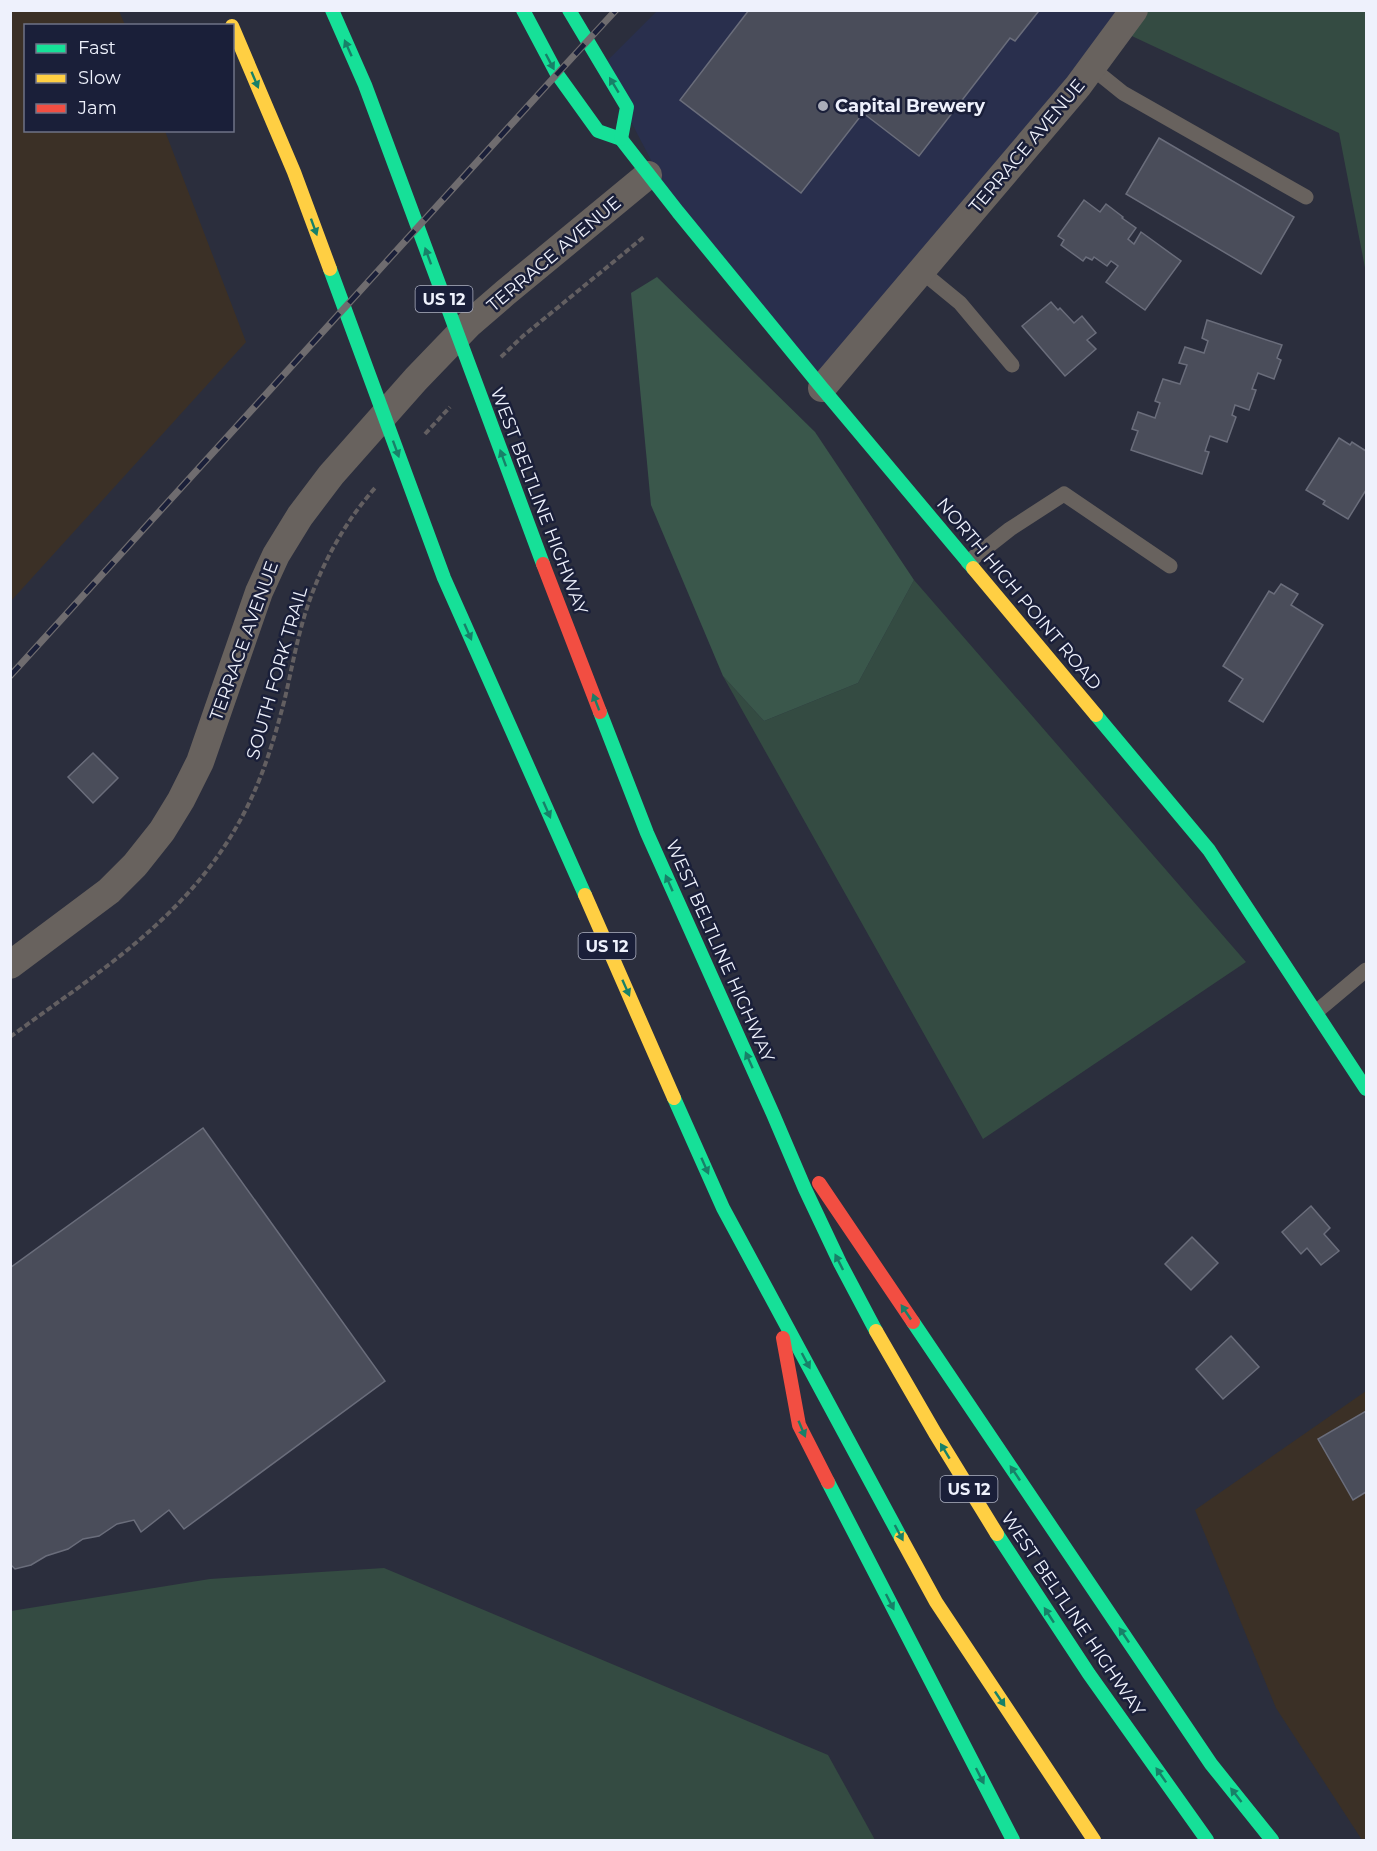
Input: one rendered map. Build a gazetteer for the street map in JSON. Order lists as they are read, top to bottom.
{
  "streets": {
    "main road": ["US 12", "WEST BELTLINE HIGHWAY", "NORTH HIGH POINT ROAD"],
    "street": ["TERRACE AVENUE"],
    "path": ["SOUTH FORK TRAIL"]
  },
  "crossings": [
    ["TERRACE AVENUE", "NORTH HIGH POINT ROAD"]
  ],
  "places": ["Capital Brewery"],
  "legend": ["Fast", "Slow", "Jam"]
}
